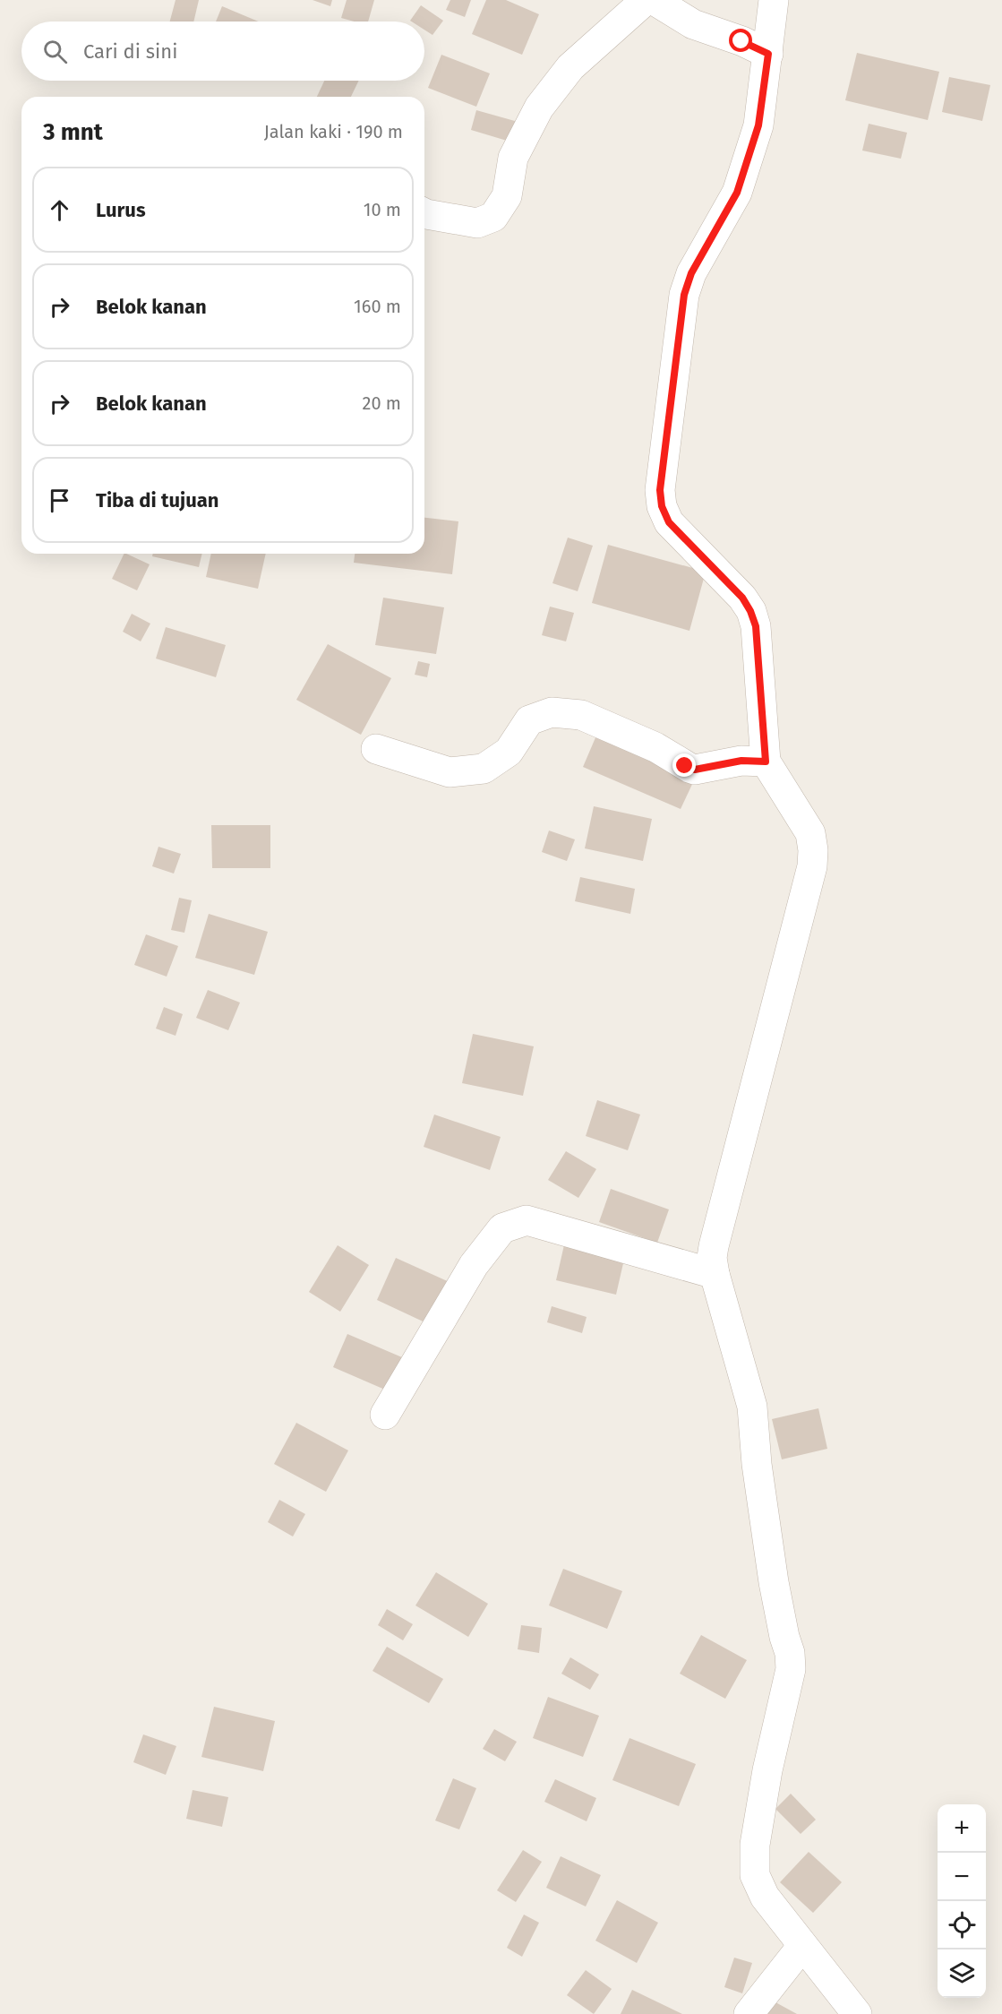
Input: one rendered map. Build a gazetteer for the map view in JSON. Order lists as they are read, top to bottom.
{
  "page": {
    "search": "Cari di sini",
    "heading": ["3 mnt", "Jalan kaki · 190 m"],
    "list": [
      ["Lurus", "10 m"],
      ["Belok kanan", "160 m"],
      ["Belok kanan", "20 m"],
      "Tiba di tujuan"
    ],
    "map_buttons": ["+", "−"]
  }
}
